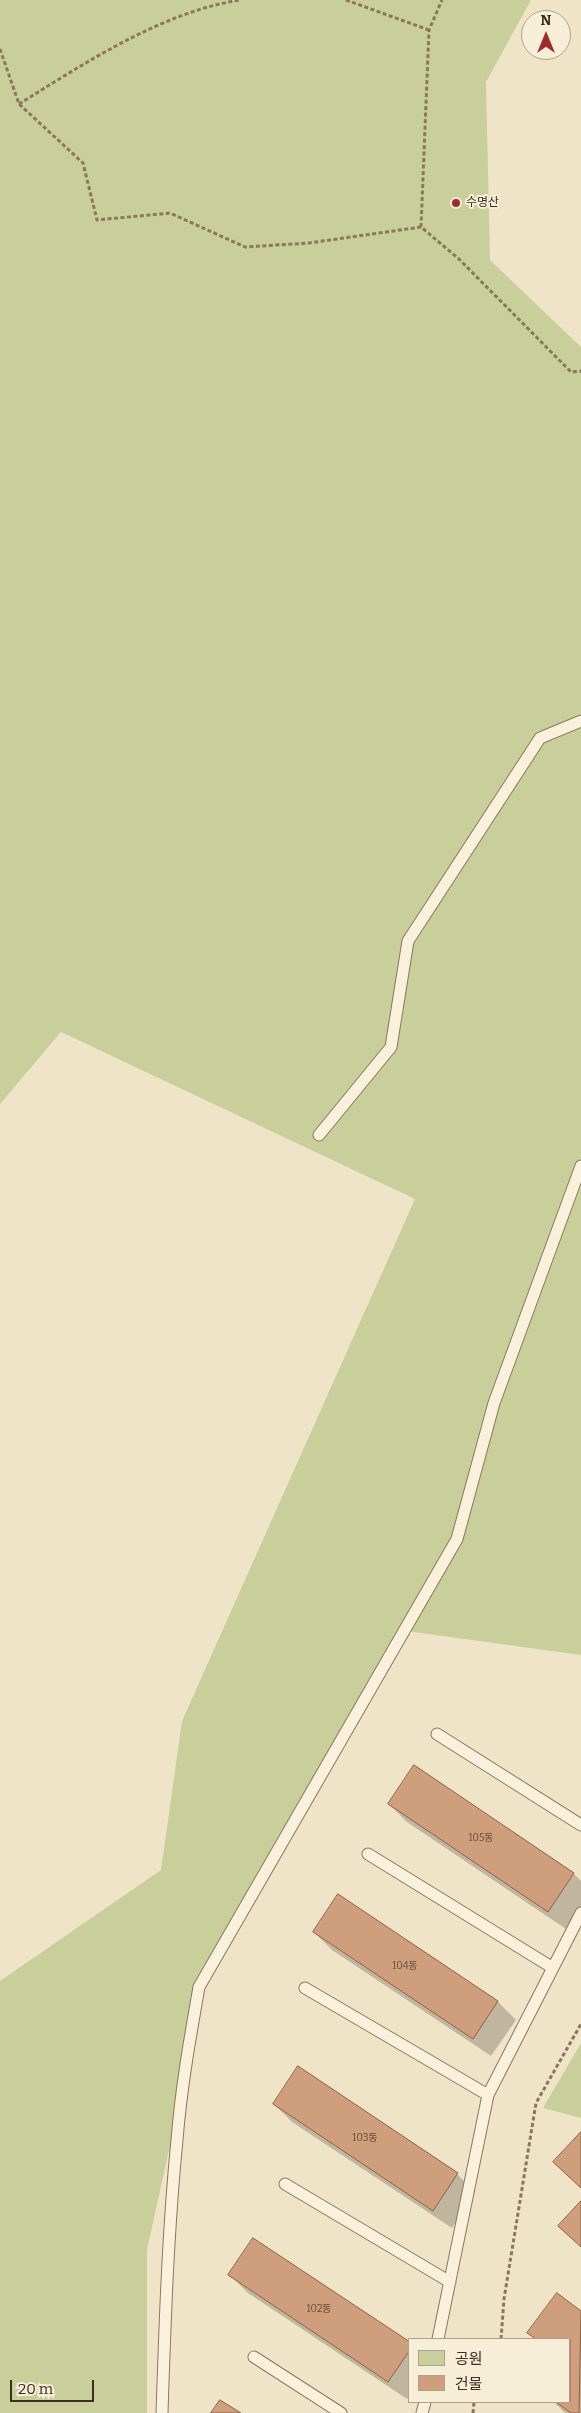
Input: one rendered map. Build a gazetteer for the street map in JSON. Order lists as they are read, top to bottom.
{
  "places": ["수명산"],
  "house_numbers": [
    "105동",
    "104동",
    "103동",
    "102동"
  ],
  "legend": ["공원", "건물"],
  "scale_bar": "20 m",
  "north": "top"
}
